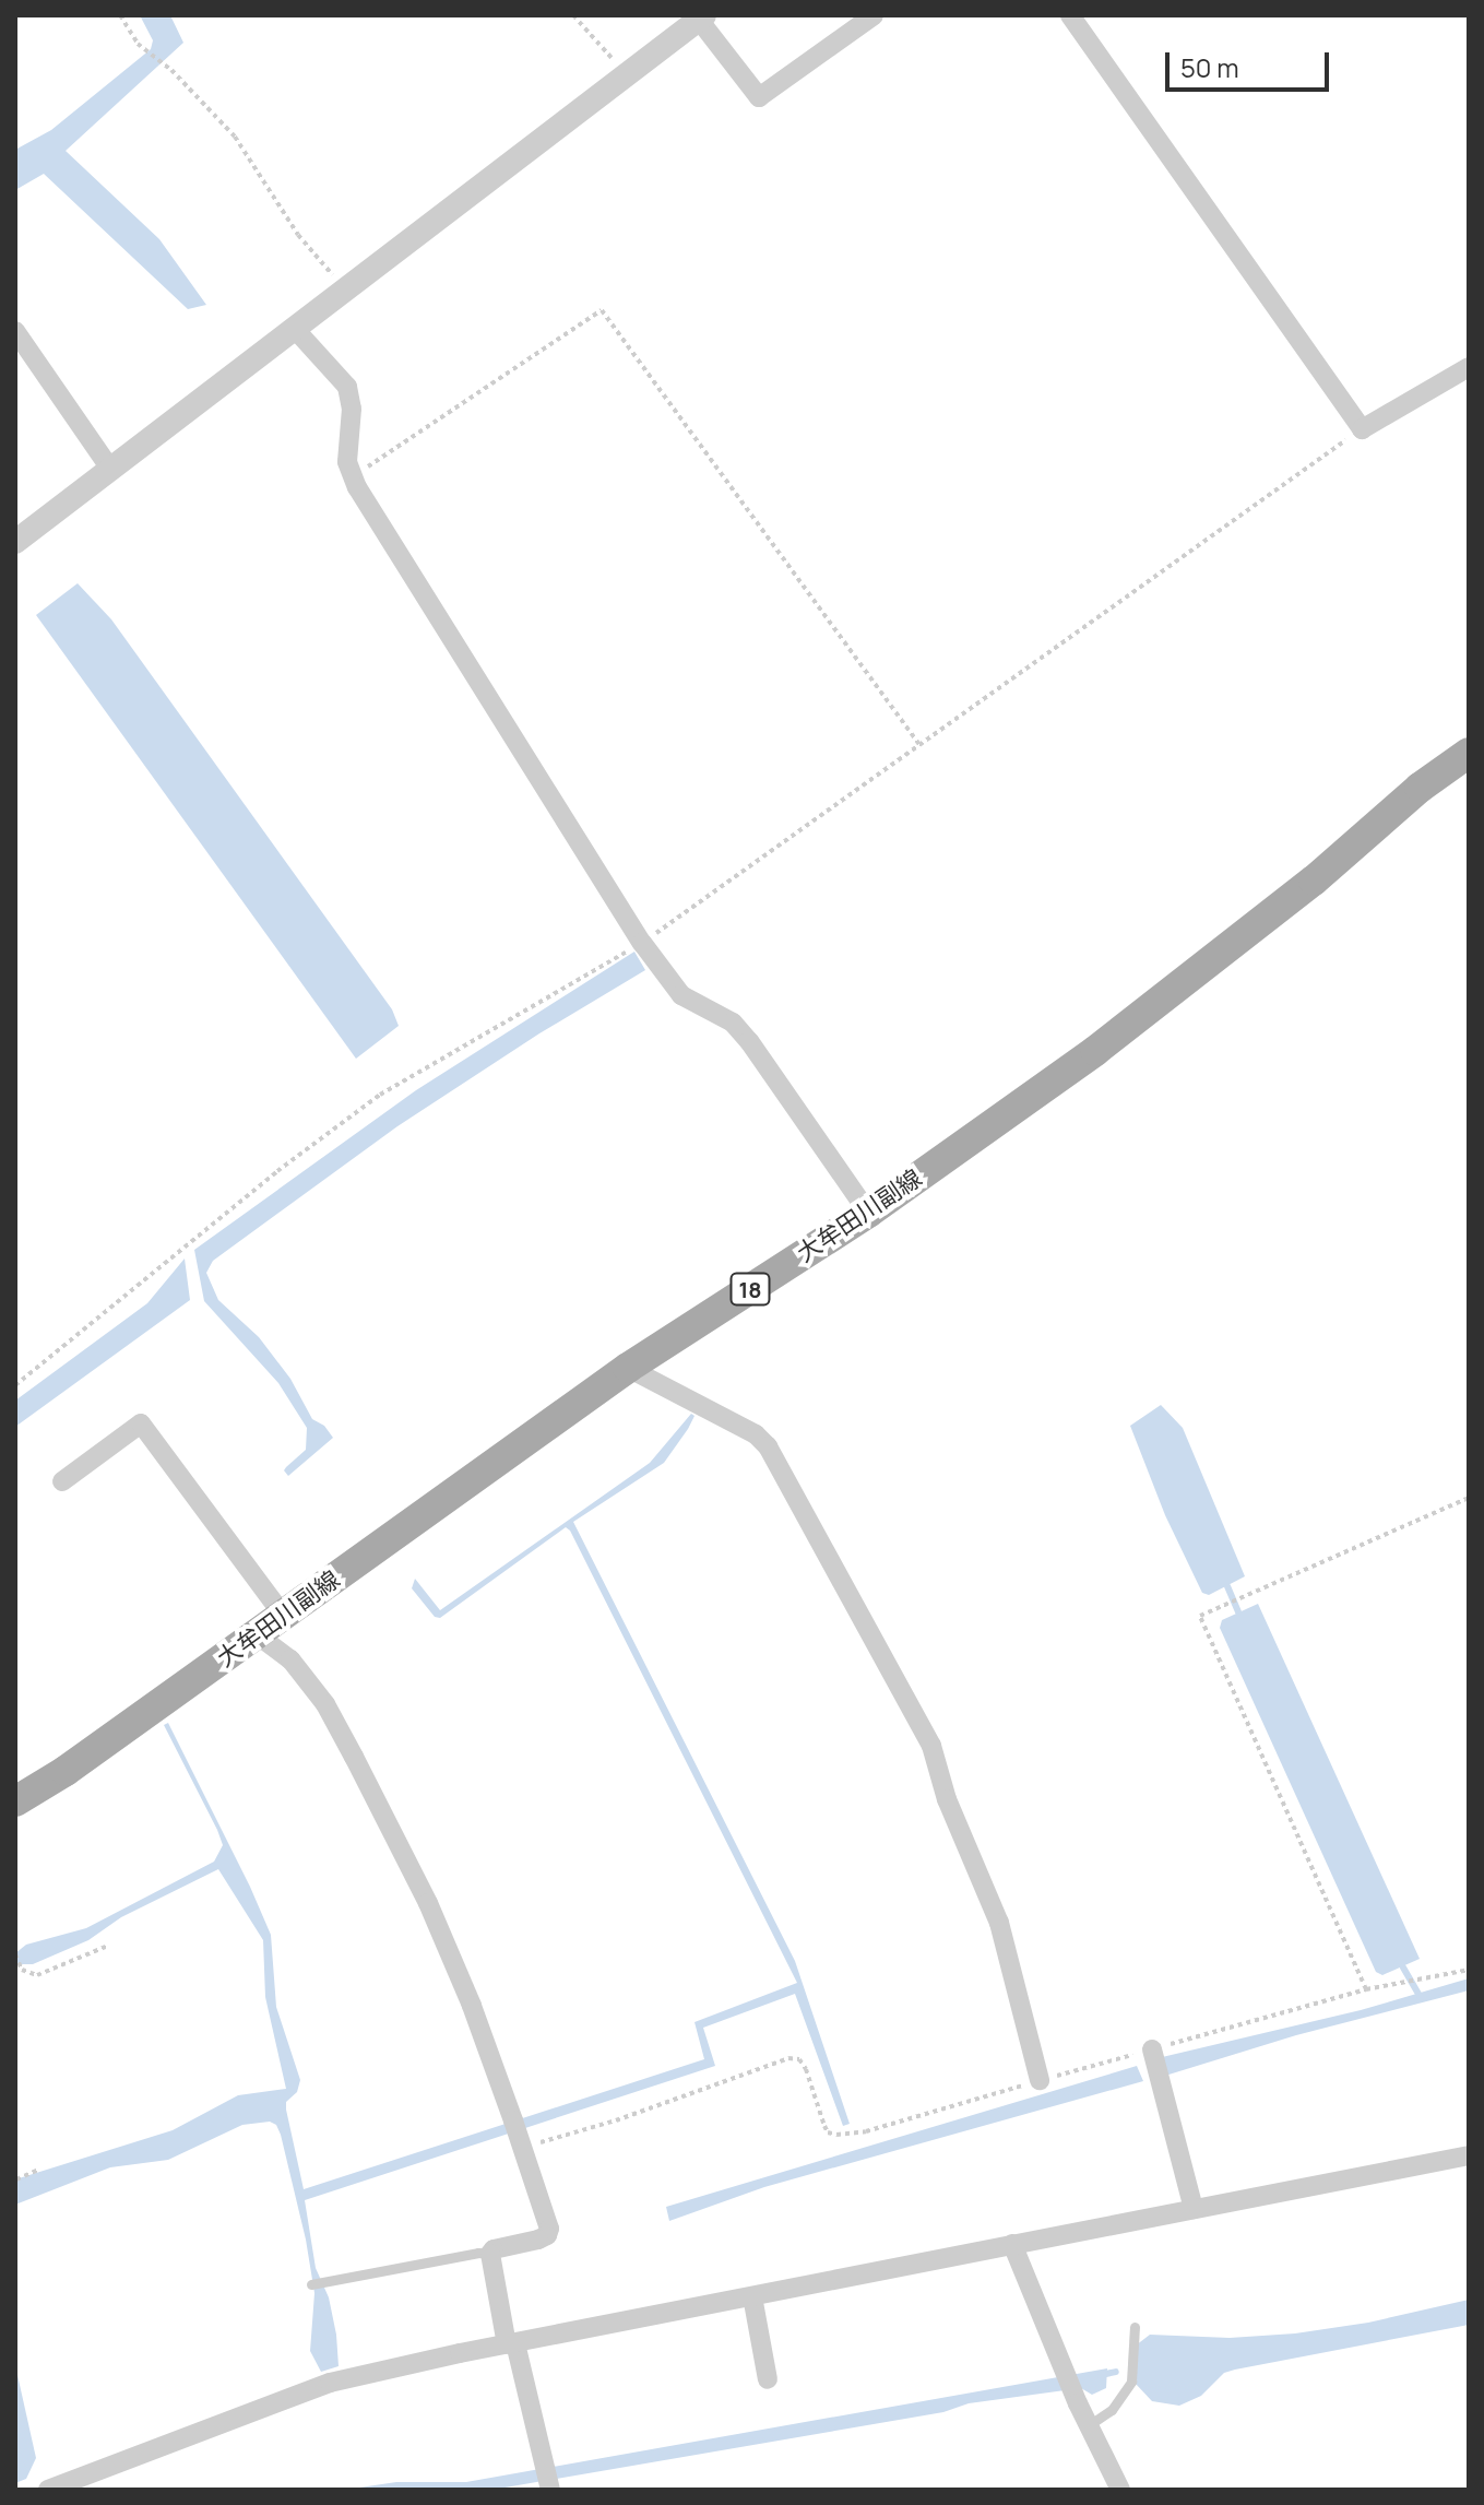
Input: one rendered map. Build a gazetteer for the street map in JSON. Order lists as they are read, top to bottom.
{
  "streets": {
    "main road": ["大牟田川副線", "18"]
  },
  "scale_bar": "50 m"
}
